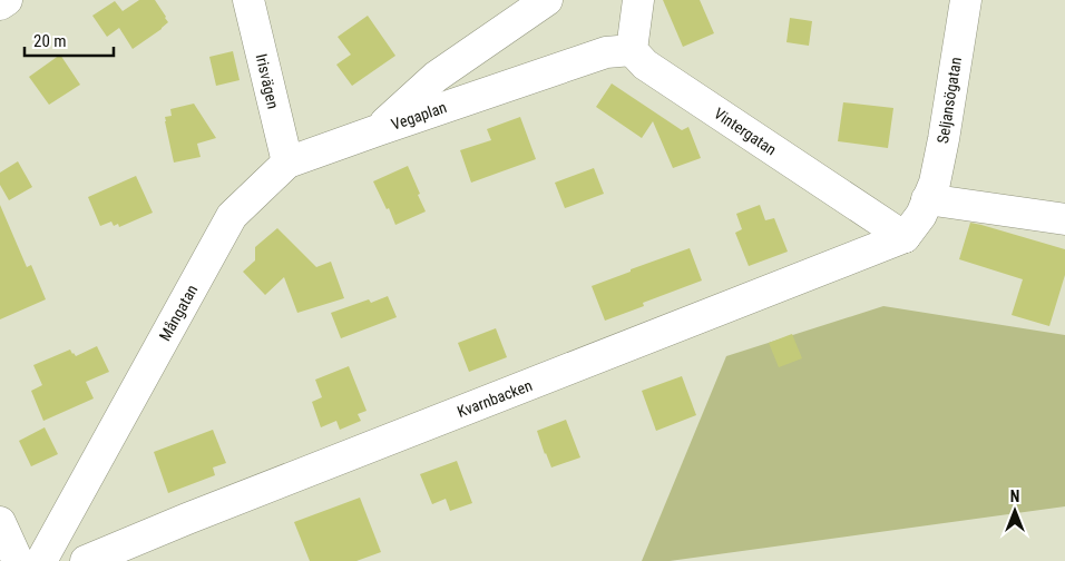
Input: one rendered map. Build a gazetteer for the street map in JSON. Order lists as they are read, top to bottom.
{
  "streets": {
    "street": [
      "Irisvägen",
      "Seljansögatan",
      "Vegaplan",
      "Vintergatan",
      "Mångatan",
      "Kvarnbacken"
    ]
  },
  "crossings": [
    ["Irisvägen", "Mångatan"],
    ["Seljansögatan", "Vintergatan"],
    ["Seljansögatan", "Kvarnbacken"],
    ["Vegaplan", "Vintergatan"],
    ["Vegaplan", "Mångatan"],
    ["Vintergatan", "Kvarnbacken"]
  ],
  "scale_bar": "20 m",
  "north": "top"
}
